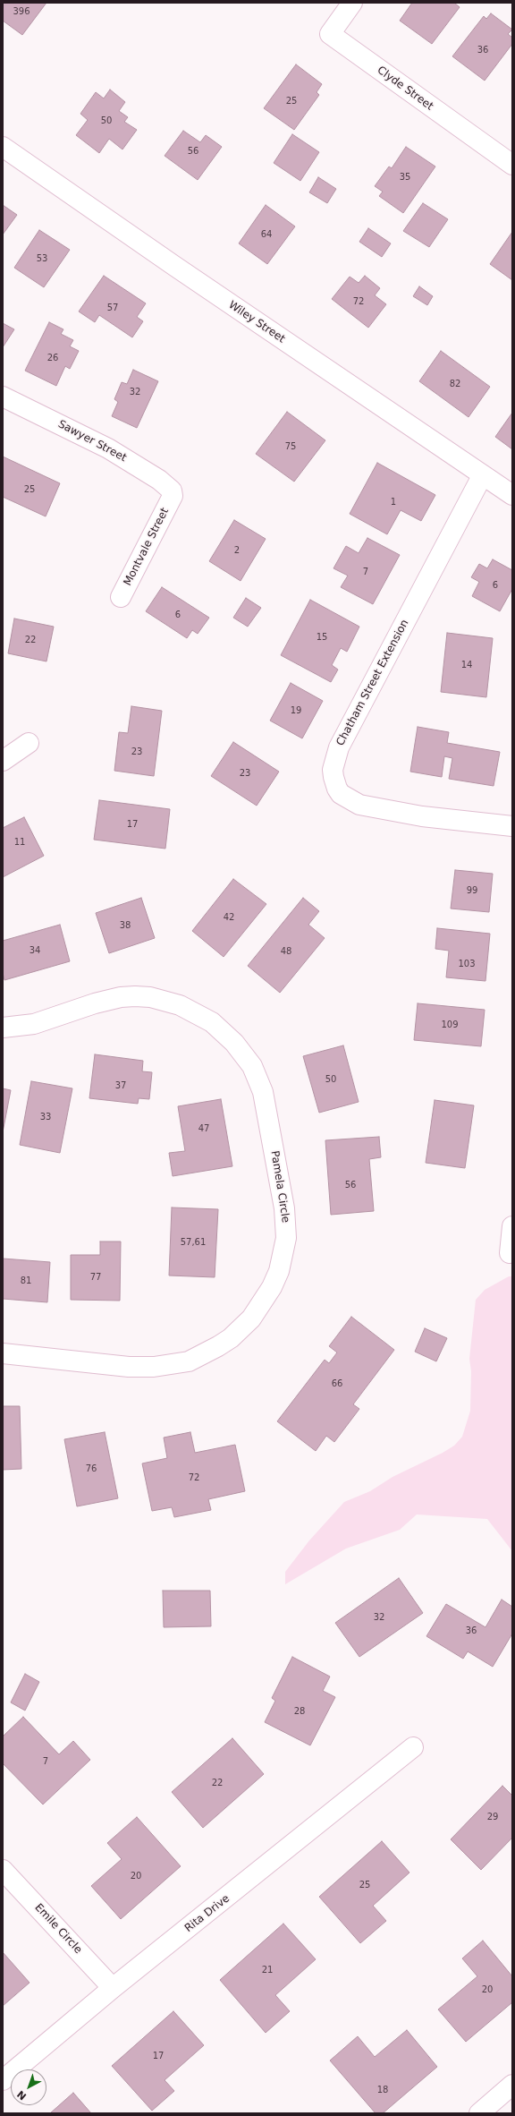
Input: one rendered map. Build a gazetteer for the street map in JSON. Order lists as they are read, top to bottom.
{
  "streets": {
    "street": [
      "Clyde Street",
      "Wiley Street",
      "Sawyer Street",
      "Montvale Street",
      "Chatham Street Extension",
      "Pamela Circle",
      "Rita Drive",
      "Emile Circle"
    ]
  },
  "crossings": [
    ["Wiley Street", "Chatham Street Extension"],
    ["Sawyer Street", "Montvale Street"],
    ["Rita Drive", "Emile Circle"]
  ],
  "house_numbers": [
    "396",
    "36",
    "25",
    "50",
    "56",
    "35",
    "64",
    "53",
    "72",
    "57",
    "26",
    "82",
    "32",
    "75",
    "25",
    "1",
    "2",
    "7",
    "6",
    "6",
    "15",
    "22",
    "14",
    "19",
    "23",
    "23",
    "17",
    "11",
    "99",
    "42",
    "38",
    "34",
    "48",
    "103",
    "109",
    "50",
    "37",
    "33",
    "47",
    "56",
    "57,61",
    "77",
    "81",
    "66",
    "76",
    "72",
    "32",
    "36",
    "28",
    "7",
    "22",
    "29",
    "20",
    "25",
    "21",
    "20",
    "17",
    "18"
  ],
  "north": "bottom left"
}
